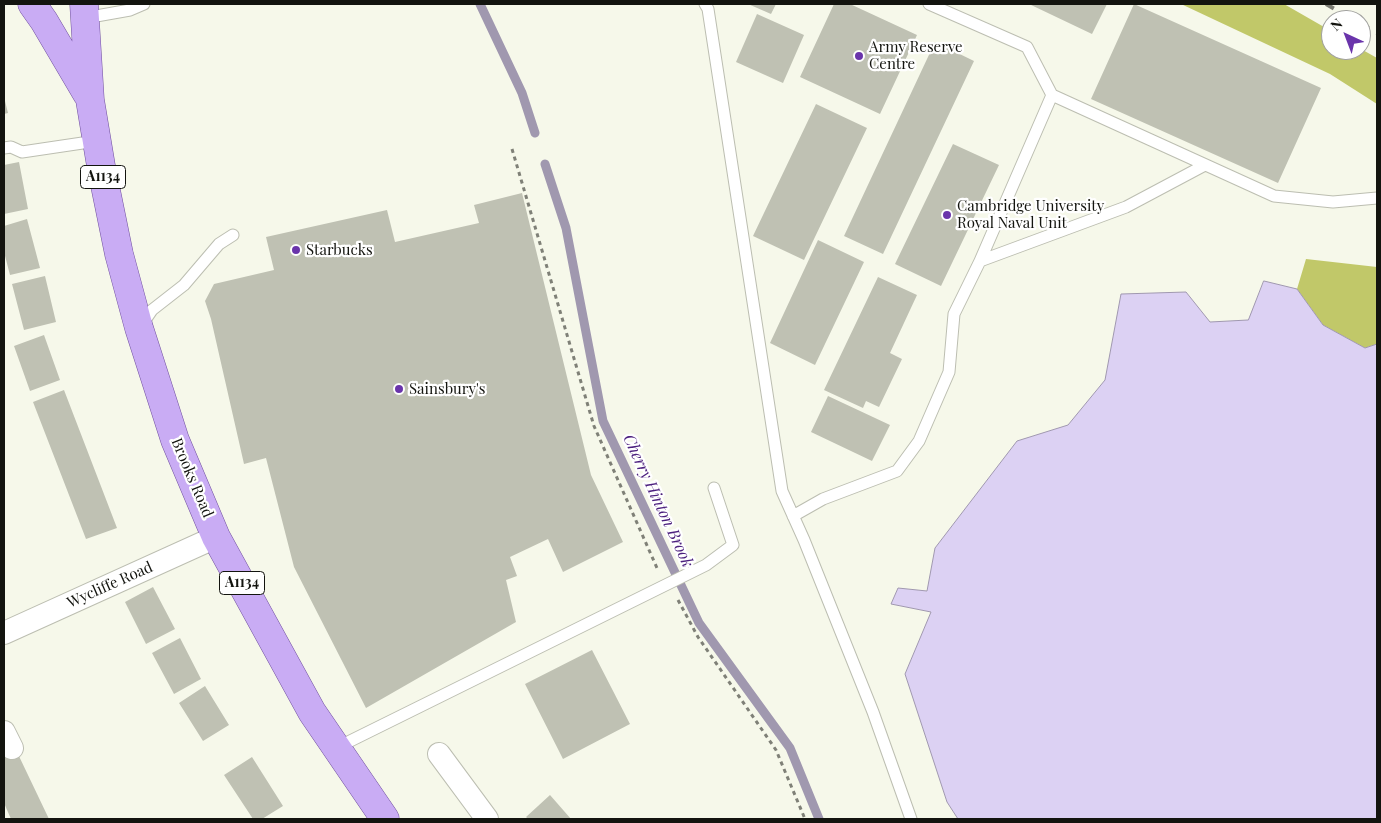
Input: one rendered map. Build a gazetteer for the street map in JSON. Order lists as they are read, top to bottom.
{
  "streets": {
    "main road": ["A1134", "Brooks Road"],
    "street": ["Wycliffe Road"]
  },
  "crossings": [
    ["Brooks Road", "Wycliffe Road"]
  ],
  "water": ["Cherry Hinton Brook"],
  "places": [
    "Army Reserve Centre",
    "Cambridge University Royal Naval Unit",
    "Starbucks",
    "Sainsbury's"
  ],
  "north": "top left"
}
